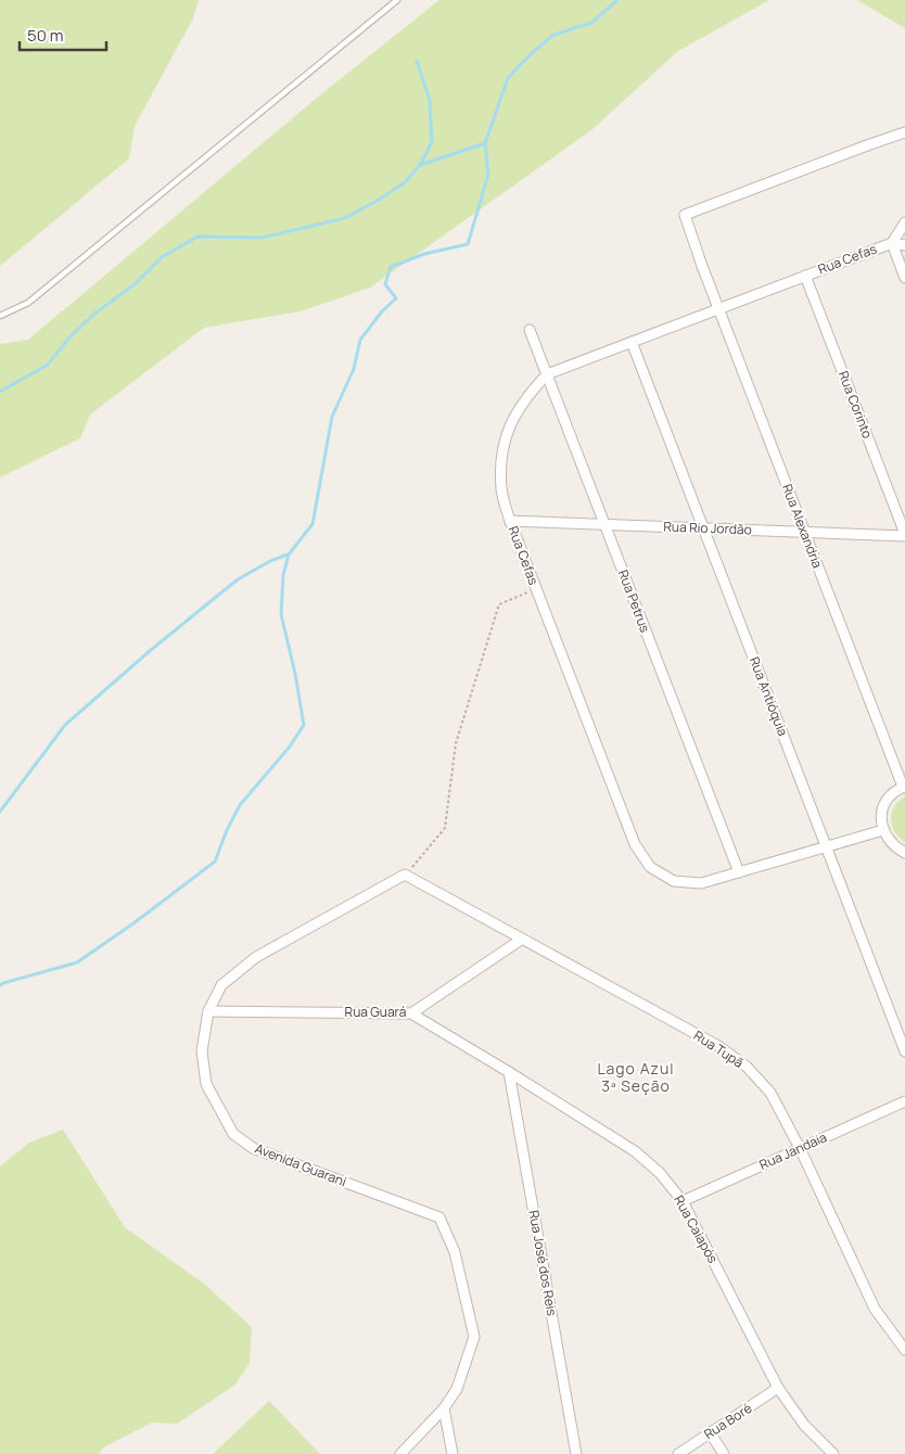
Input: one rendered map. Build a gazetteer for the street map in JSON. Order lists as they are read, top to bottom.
{
  "streets": {
    "street": [
      "Rua Cefas",
      "Rua Corinto",
      "Rua Alexandria",
      "Rua Rio Jordão",
      "Rua Petrus",
      "Rua Antióquia",
      "Rua Guará",
      "Rua Tupã",
      "Rua Jandaia",
      "Avenida Guarani",
      "Rua Caiapós",
      "Rua José dos Reis",
      "Rua Boré"
    ]
  },
  "crossings": [
    ["Rua Cefas", "Rua Corinto"],
    ["Rua Cefas", "Rua Alexandria"],
    ["Rua Cefas", "Rua Rio Jordão"],
    ["Rua Cefas", "Rua Petrus"],
    ["Rua Cefas", "Rua Antióquia"],
    ["Rua Corinto", "Rua Rio Jordão"],
    ["Rua Alexandria", "Rua Rio Jordão"],
    ["Rua Rio Jordão", "Rua Petrus"],
    ["Rua Rio Jordão", "Rua Antióquia"],
    ["Rua Guará", "Rua Tupã"],
    ["Rua Guará", "Avenida Guarani"],
    ["Rua Guará", "Rua Caiapós"],
    ["Rua Tupã", "Rua Jandaia"],
    ["Rua Tupã", "Avenida Guarani"],
    ["Rua Jandaia", "Rua Caiapós"],
    ["Rua Caiapós", "Rua José dos Reis"],
    ["Rua Caiapós", "Rua Boré"]
  ],
  "districts": ["Lago Azul 3ª Seção"],
  "scale_bar": "50 m"
}
